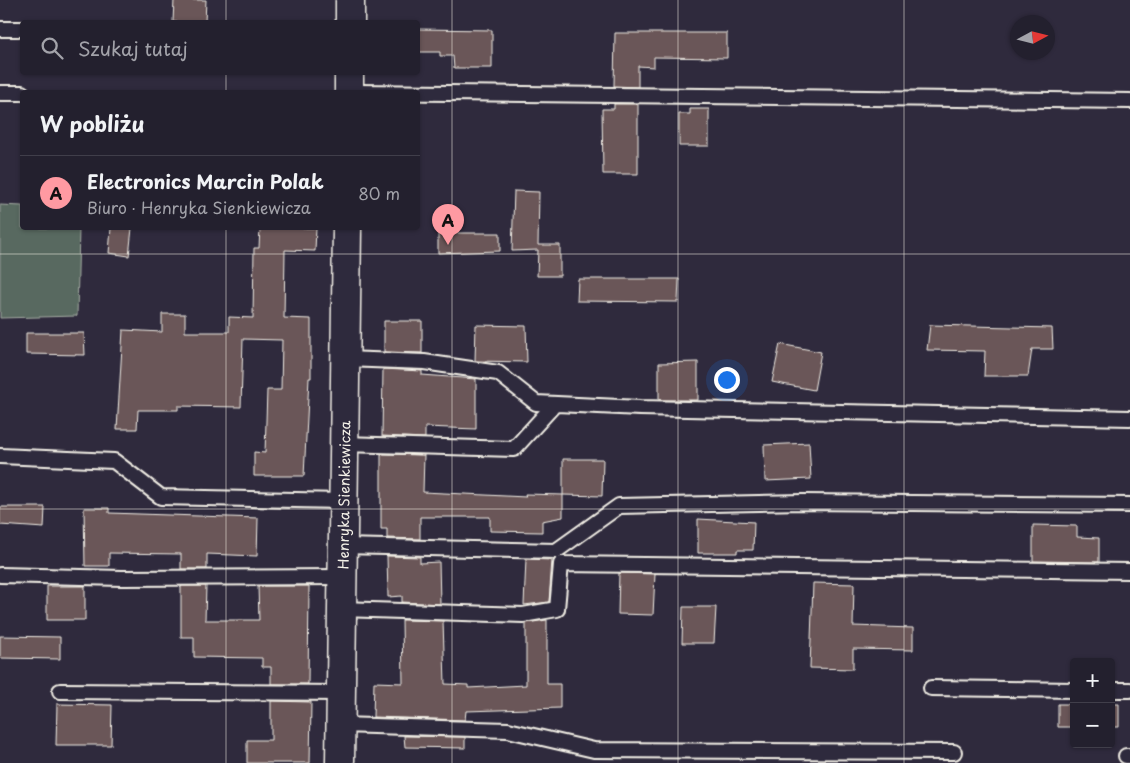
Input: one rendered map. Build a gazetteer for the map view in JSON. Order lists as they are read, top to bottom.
{
  "streets": {
    "street": ["Henryka Sienkiewicza"]
  },
  "north": "right",
  "page": {
    "search": "Szukaj tutaj",
    "heading": "W pobliżu",
    "list": [
      {
        "mark": "A",
        "name": "Electronics Marcin Polak",
        "note": "Biuro · Henryka Sienkiewicza",
        "value": "80 m"
      }
    ],
    "pins": "A",
    "map_buttons": ["+", "−"]
  }
}
